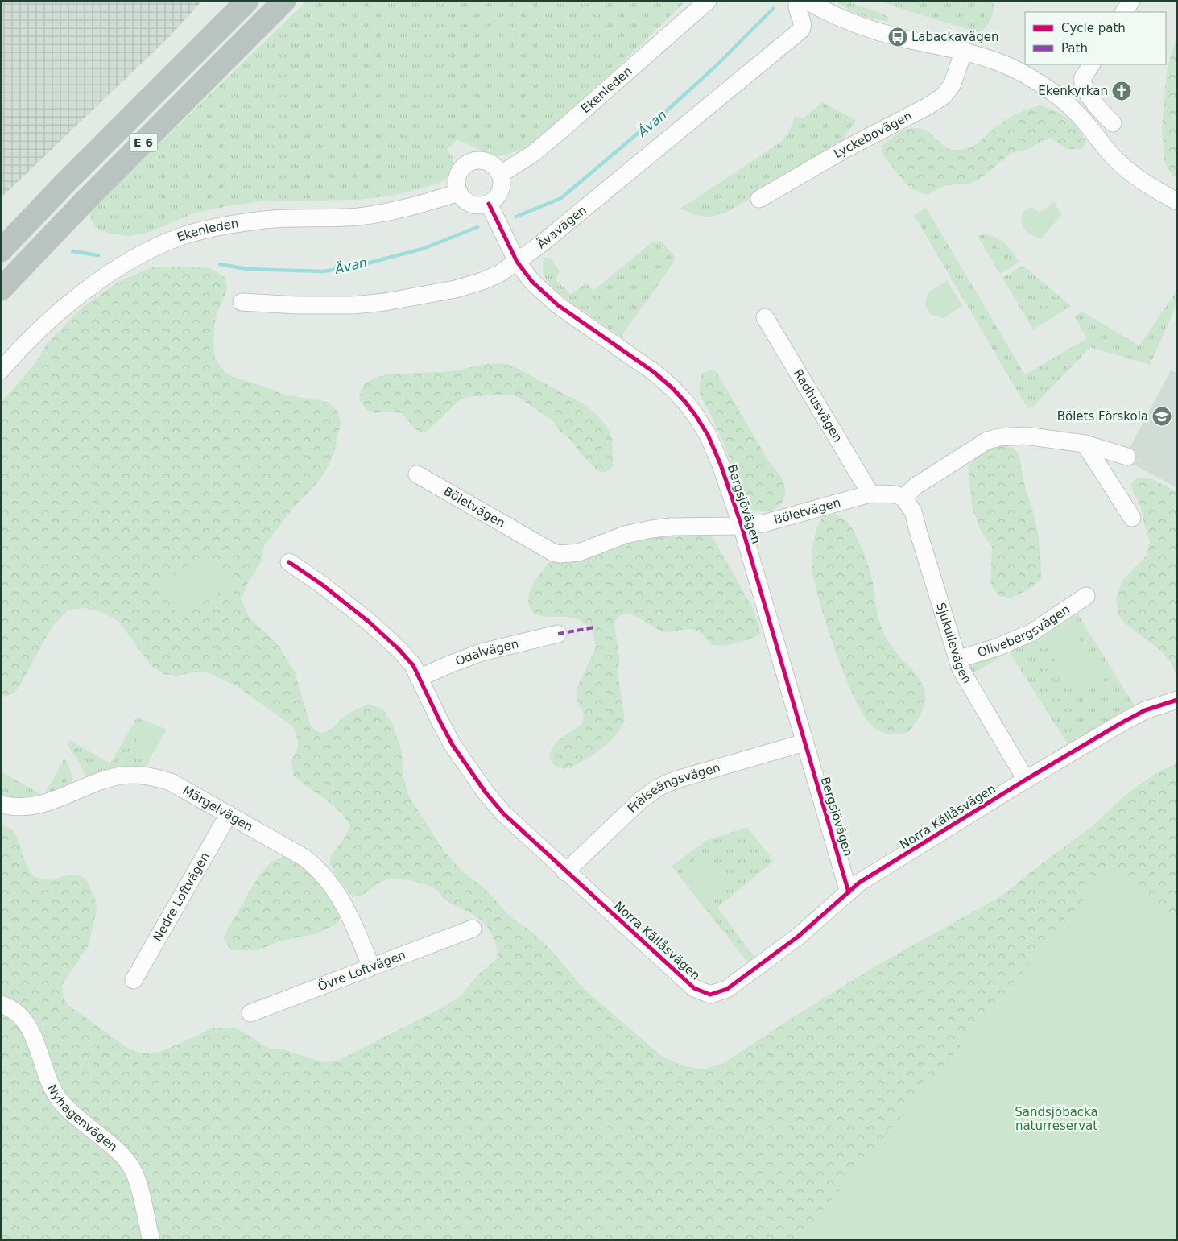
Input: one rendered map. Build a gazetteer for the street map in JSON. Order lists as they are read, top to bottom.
{
  "streets": {
    "highway": ["E 6"],
    "street": [
      "Ekenleden",
      "Lyckebovägen",
      "Ävavägen",
      "Radhusvägen",
      "Bergsjövägen",
      "Böletvägen",
      "Olivebergsvägen",
      "Sjukullevägen",
      "Odalvägen",
      "Frälseängsvägen",
      "Märgelvägen",
      "Norra Källåsvägen",
      "Nedre Loftvägen",
      "Övre Loftvägen",
      "Nyhagenvägen"
    ]
  },
  "crossings": [
    ["Ekenleden", "Bergsjövägen"],
    ["Ävavägen", "Bergsjövägen"],
    ["Radhusvägen", "Böletvägen"],
    ["Bergsjövägen", "Böletvägen"],
    ["Bergsjövägen", "Frälseängsvägen"],
    ["Bergsjövägen", "Norra Källåsvägen"],
    ["Böletvägen", "Sjukullevägen"],
    ["Olivebergsvägen", "Sjukullevägen"],
    ["Sjukullevägen", "Norra Källåsvägen"],
    ["Odalvägen", "Norra Källåsvägen"],
    ["Frälseängsvägen", "Norra Källåsvägen"],
    ["Märgelvägen", "Nedre Loftvägen"],
    ["Märgelvägen", "Övre Loftvägen"]
  ],
  "water": ["Ävan"],
  "parks": ["Sandsjöbacka naturreservat"],
  "places": {
    "bus stop": ["Labackavägen"],
    "church": ["Ekenkyrkan"],
    "school or university": ["Bölets Förskola"]
  },
  "legend": ["Cycle path", "Path"]
}
